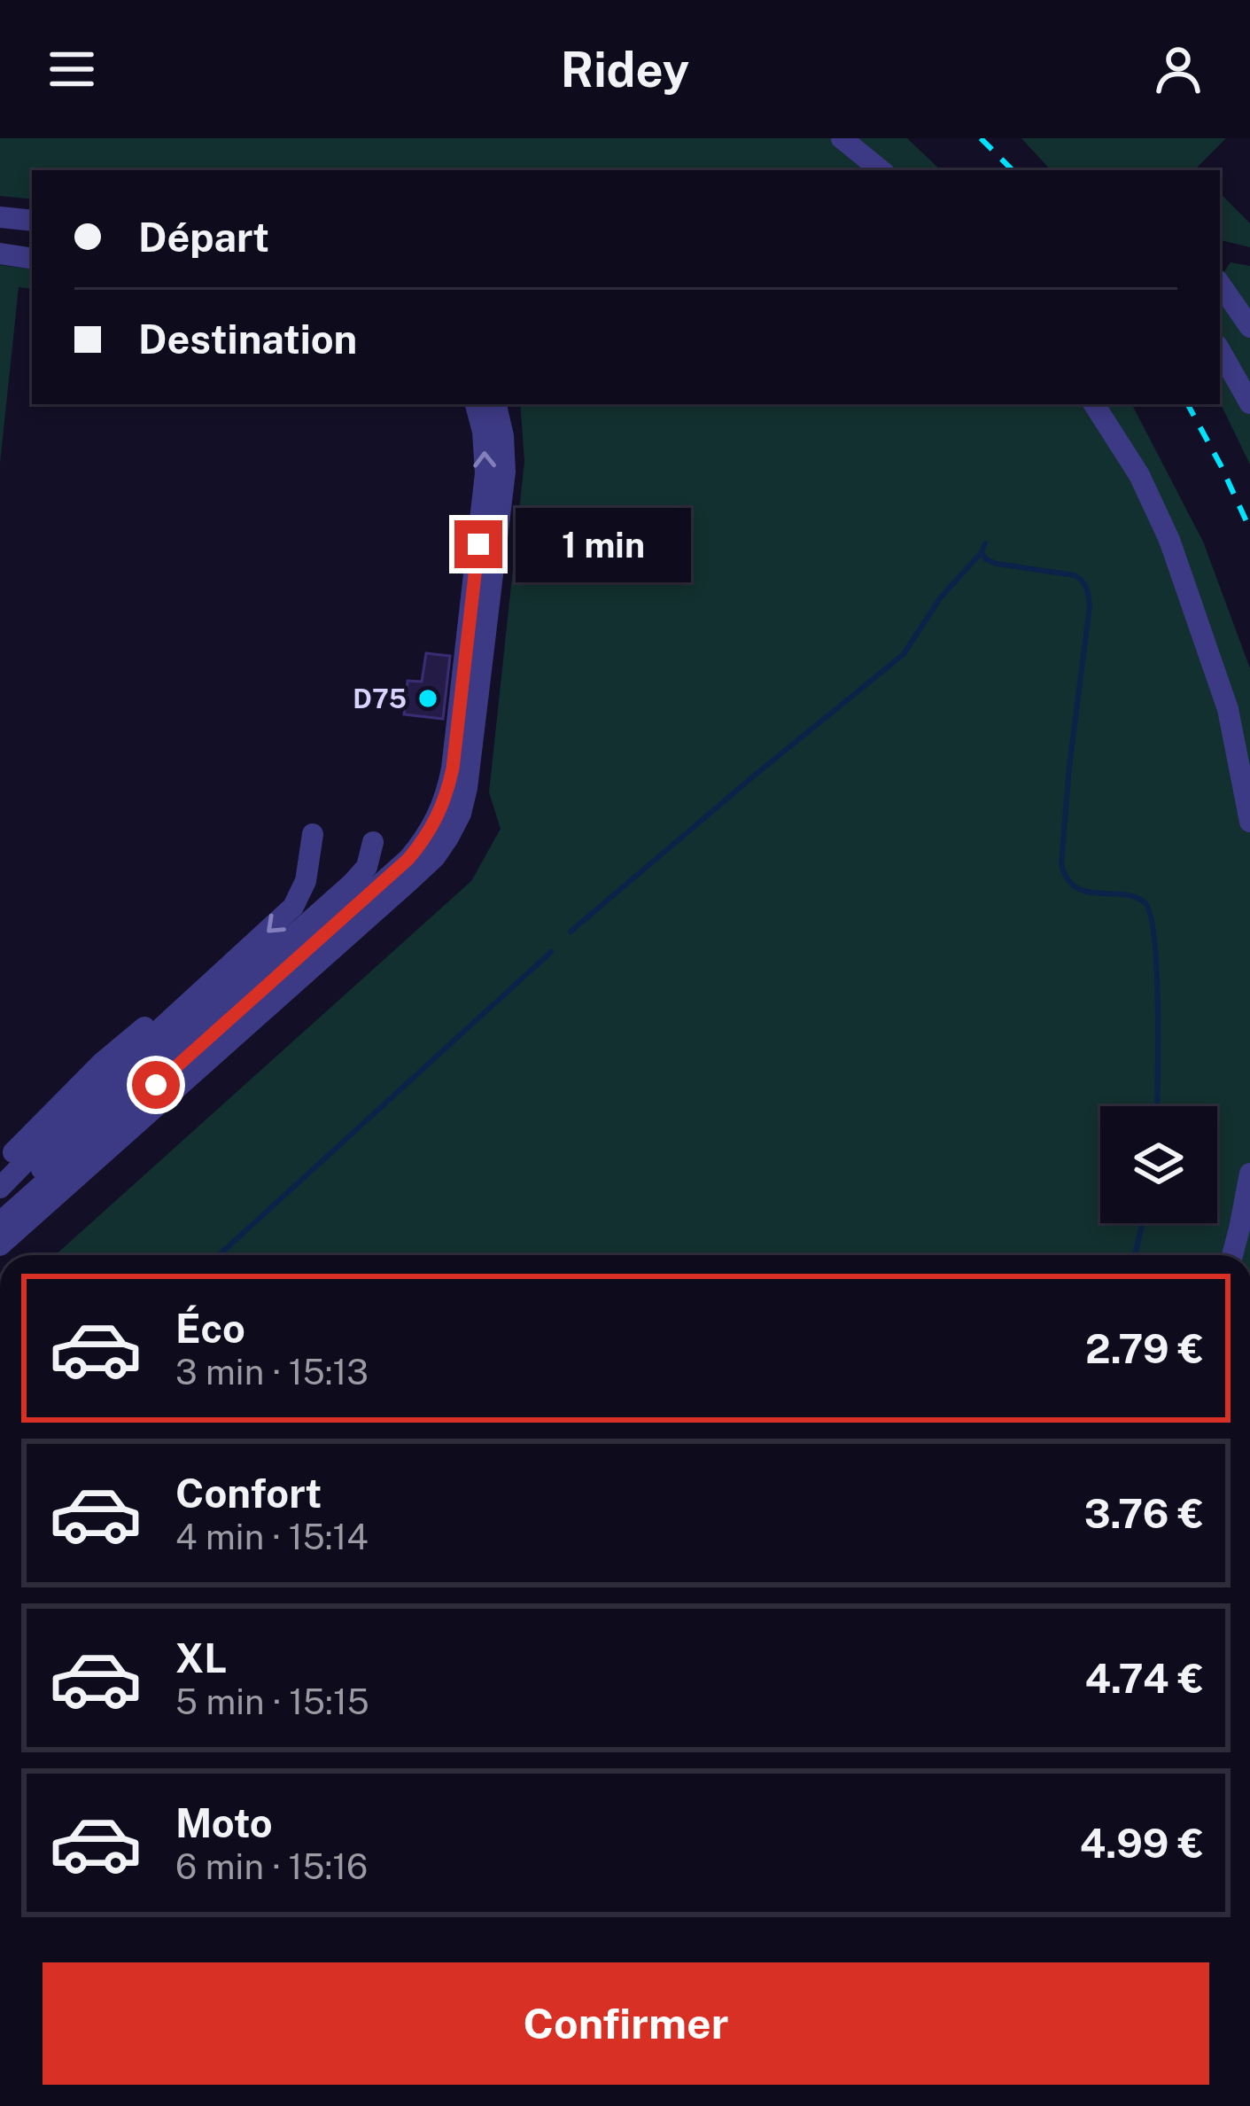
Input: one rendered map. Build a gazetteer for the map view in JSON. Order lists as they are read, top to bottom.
{
  "places": ["D75"],
  "page": {
    "header": "Ridey",
    "banner": ["Départ", "Destination"],
    "bubble": "1 min",
    "list": [
      {
        "name": "Éco",
        "note": "3 min · 15:13",
        "value": "2.79 €"
      },
      {
        "name": "Confort",
        "note": "4 min · 15:14",
        "value": "3.76 €"
      },
      {
        "name": "XL",
        "note": "5 min · 15:15",
        "value": "4.74 €"
      },
      {
        "name": "Moto",
        "note": "6 min · 15:16",
        "value": "4.99 €"
      }
    ],
    "buttons": "Confirmer"
  }
}
